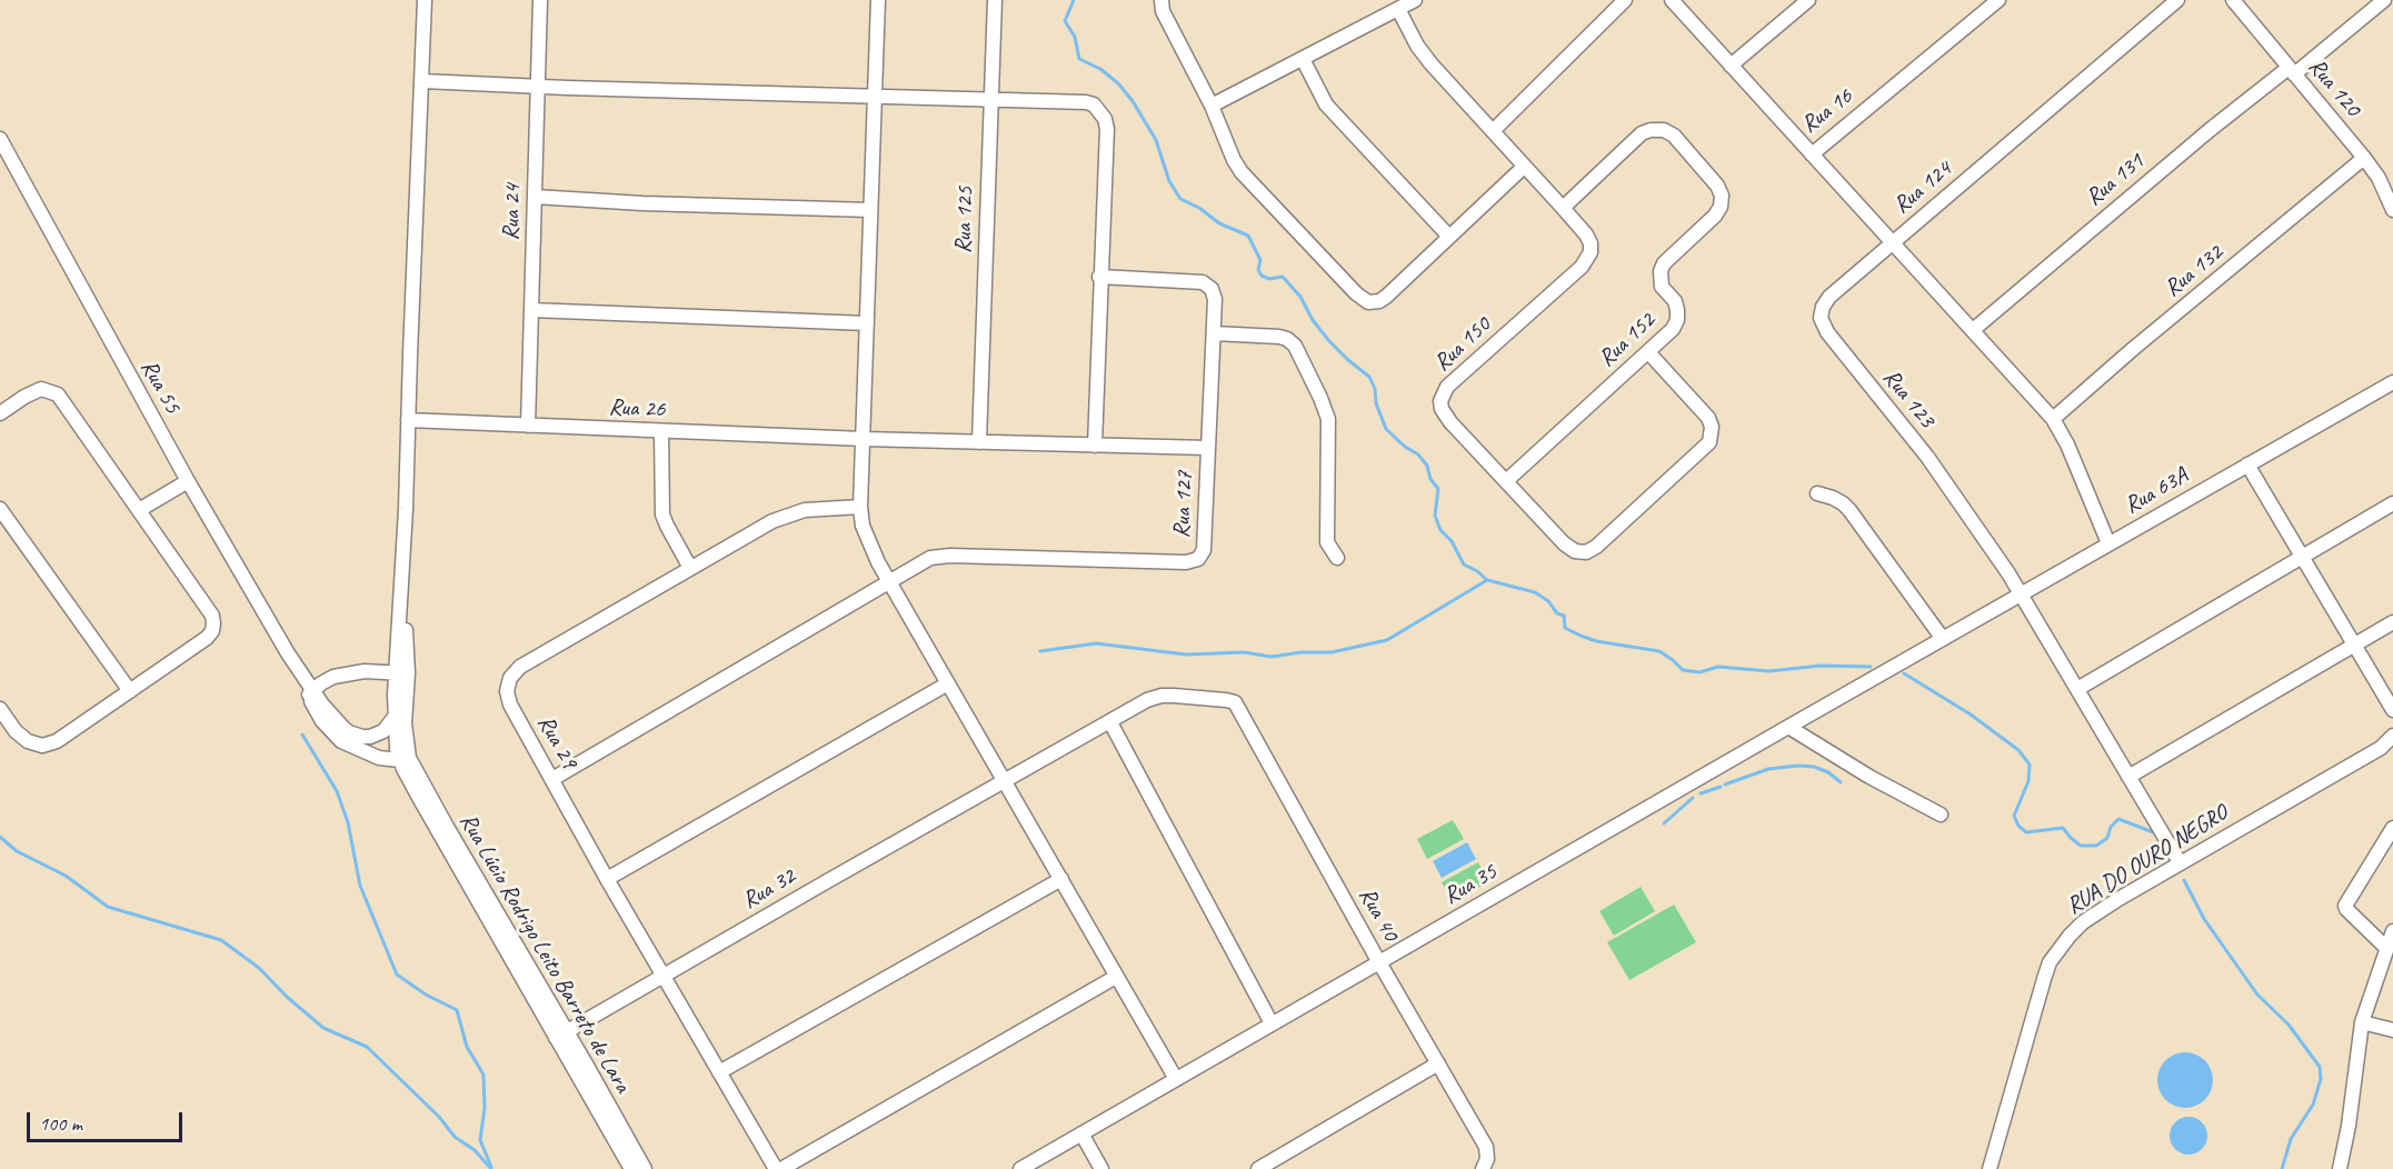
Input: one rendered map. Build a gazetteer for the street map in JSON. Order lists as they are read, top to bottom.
{
  "streets": {
    "street": [
      "Rua 120",
      "Rua 16",
      "Rua 131",
      "Rua 124",
      "Rua 24",
      "Rua 125",
      "Rua 132",
      "Rua 152",
      "Rua 150",
      "Rua 55",
      "Rua 123",
      "Rua 26",
      "Rua 63A",
      "Rua 127",
      "Rua 29",
      "RUA DO OURO NEGRO",
      "Rua 35",
      "Rua 32",
      "Rua 40",
      "Rua Lúcio Rodrigo Leito Barreto de Lara"
    ]
  },
  "crossings": [
    ["Rua 120", "Rua 131"],
    ["Rua 120", "Rua 132"],
    ["Rua 131", "Rua 124"],
    ["Rua 124", "Rua 132"],
    ["Rua 124", "Rua 123"],
    ["Rua 124", "Rua 63A"],
    ["Rua 24", "Rua 26"],
    ["Rua 125", "Rua 26"],
    ["Rua 152", "Rua 150"],
    ["Rua 123", "Rua 63A"],
    ["Rua 123", "RUA DO OURO NEGRO"],
    ["Rua 26", "Rua 127"],
    ["Rua 63A", "Rua 35"],
    ["Rua 127", "Rua 29"],
    ["Rua 29", "Rua 32"],
    ["Rua 35", "Rua 40"],
    ["Rua 32", "Rua 40"],
    ["Rua 32", "Rua Lúcio Rodrigo Leito Barreto de Lara"]
  ],
  "scale_bar": "100 m"
}
